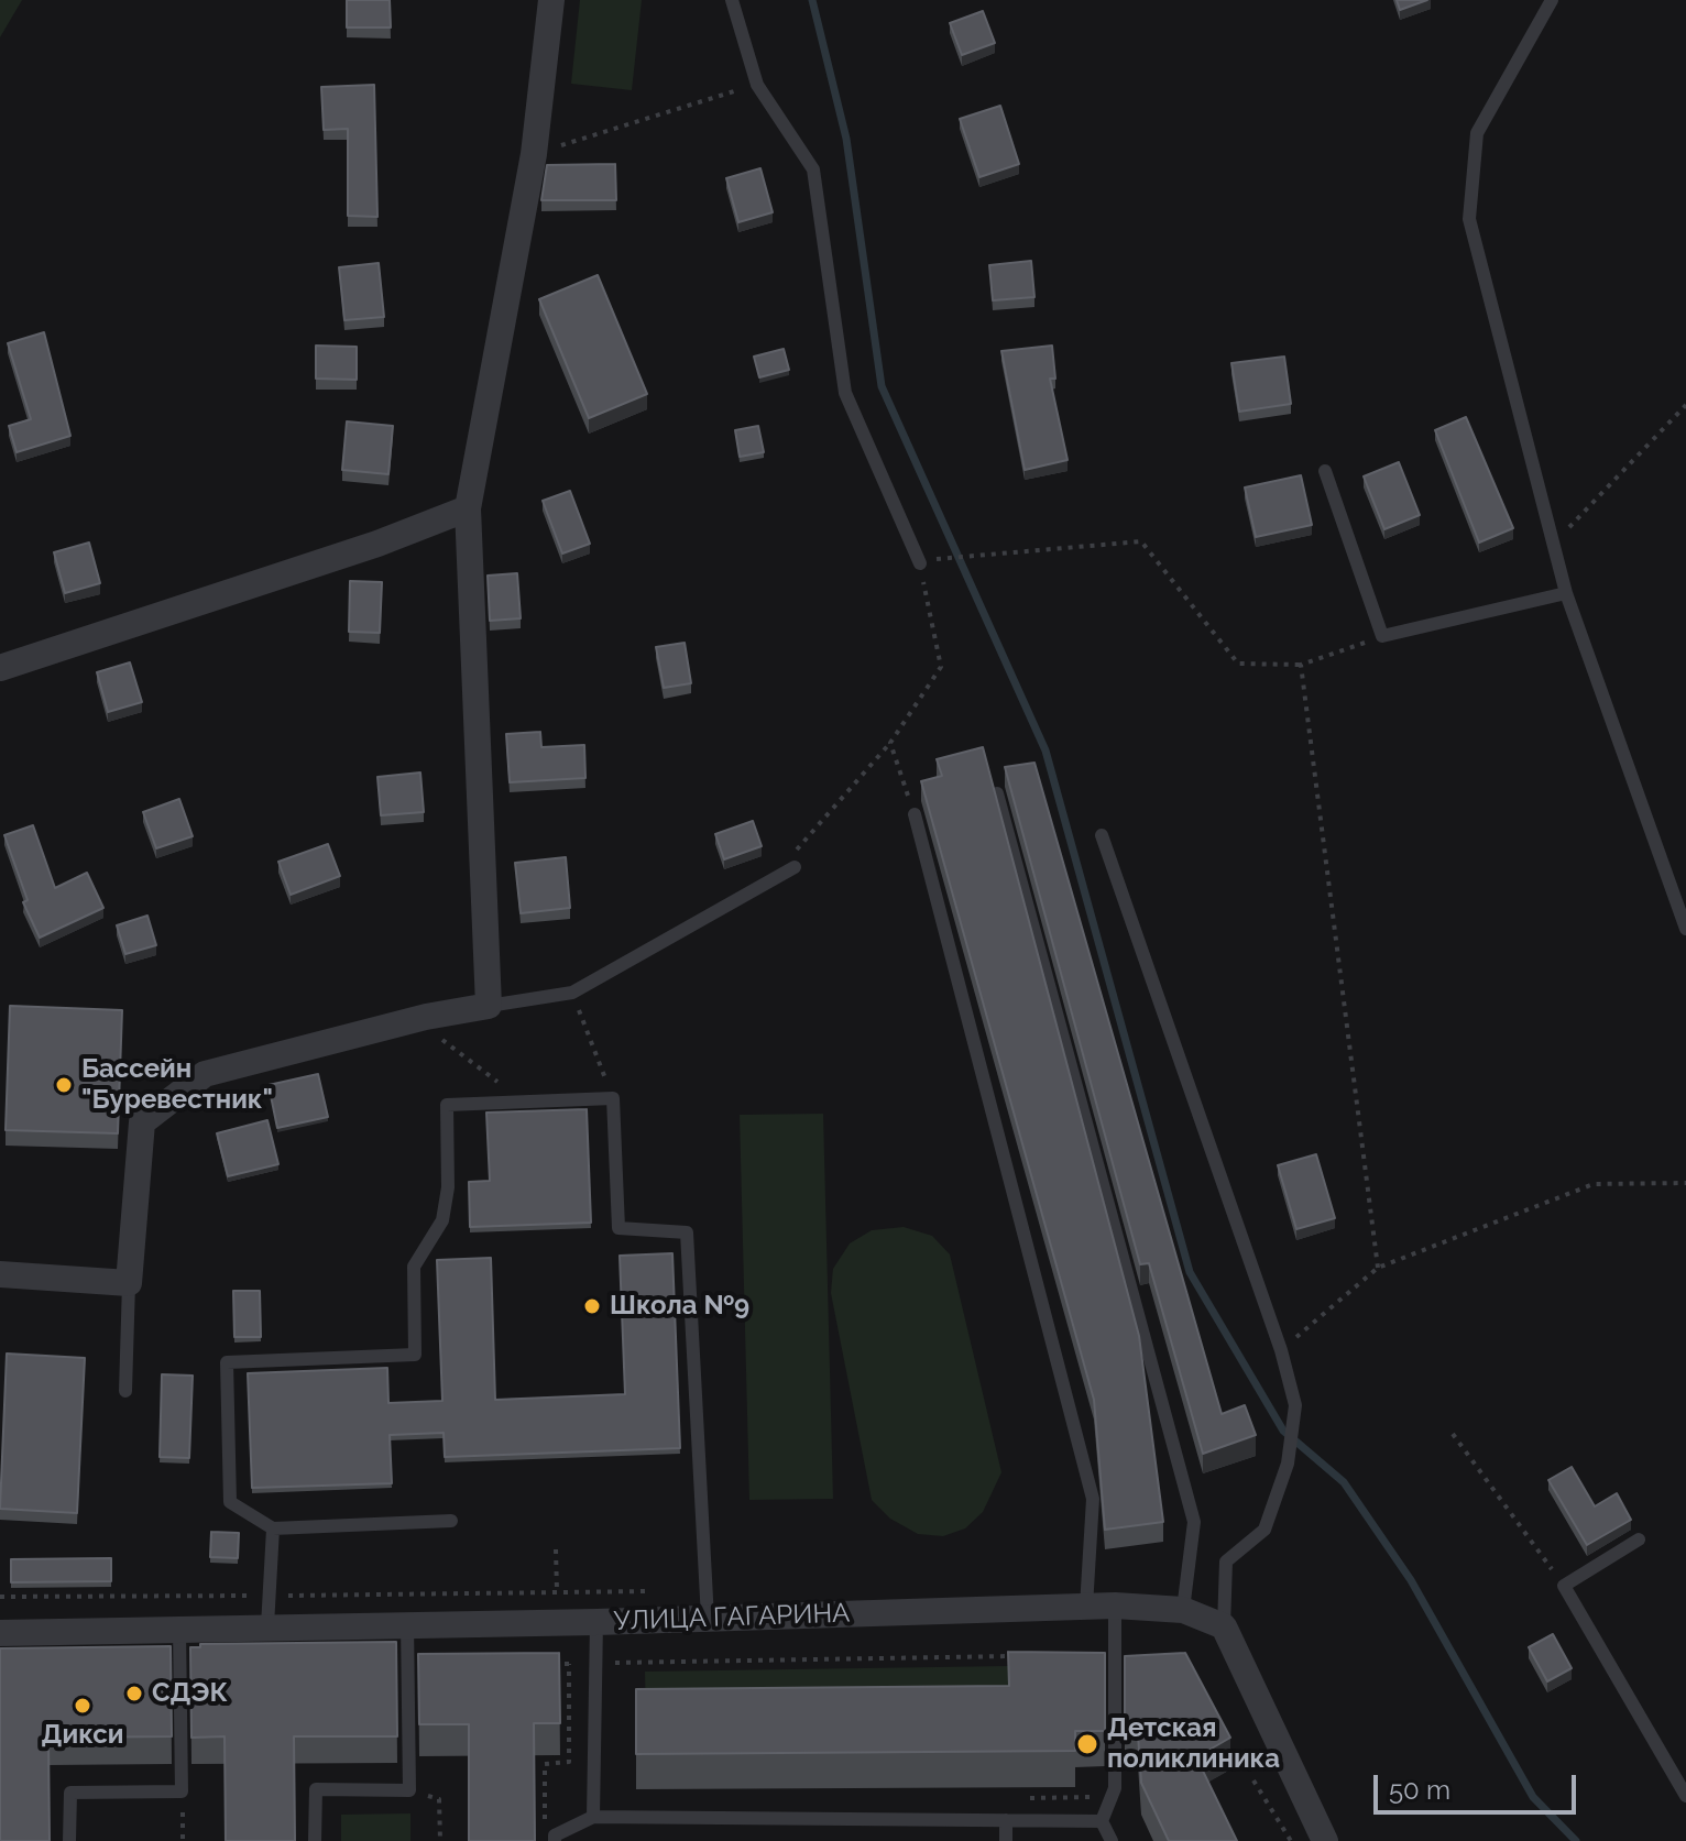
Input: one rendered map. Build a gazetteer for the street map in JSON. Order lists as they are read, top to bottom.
{
  "streets": {
    "street": ["УЛИЦА ГАГАРИНА"]
  },
  "places": [
    "Бассейн \"Буревестник\"",
    "Школа №9",
    "СДЭК",
    "Дикси",
    "Детская поликлиника"
  ],
  "scale_bar": "50 m"
}
